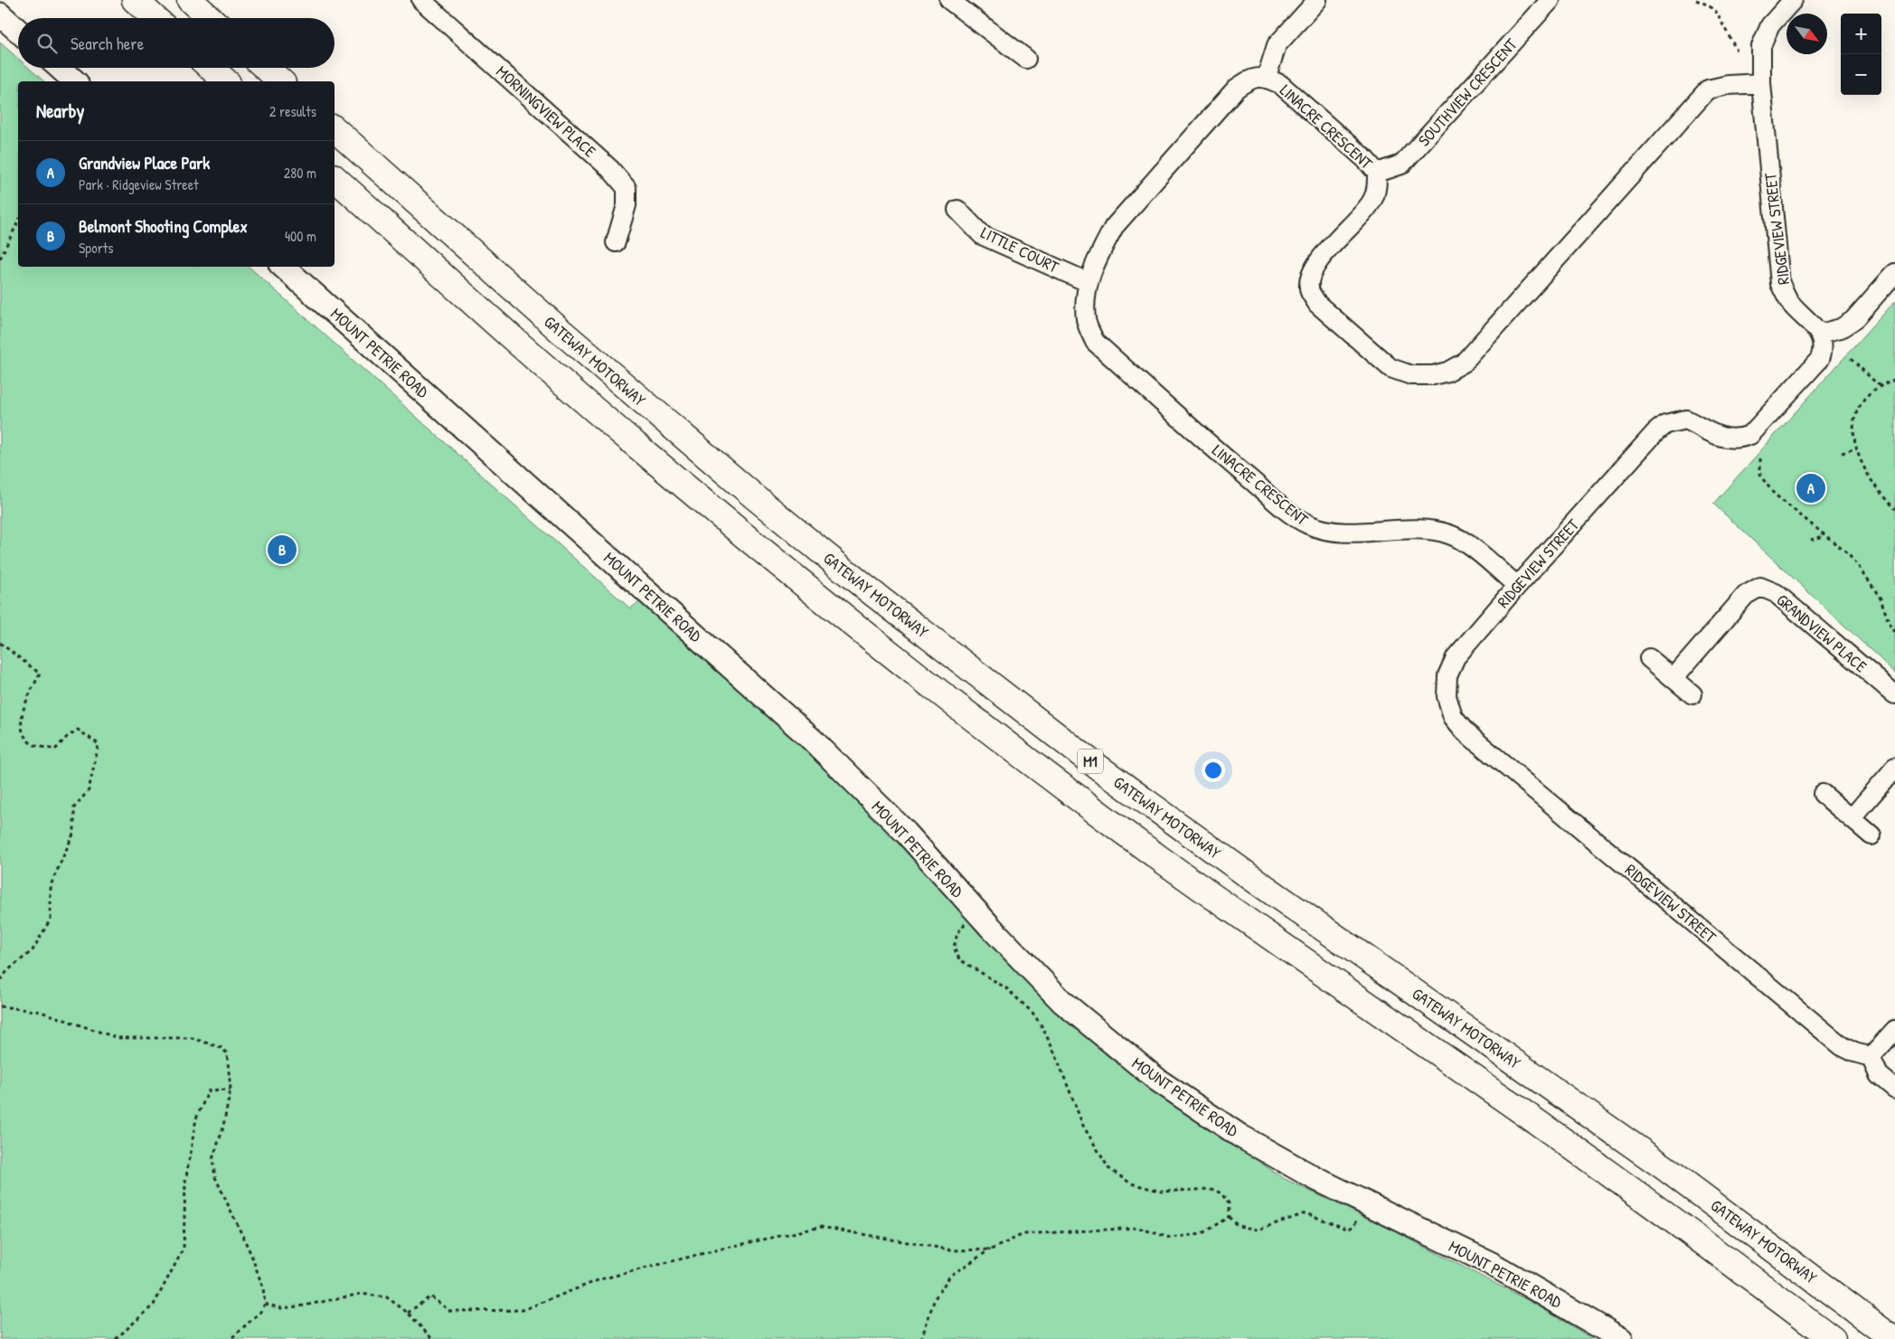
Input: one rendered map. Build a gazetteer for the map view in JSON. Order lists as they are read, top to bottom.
{
  "streets": {
    "highway": ["GATEWAY MOTORWAY", "M1"],
    "street": [
      "SOUTHVIEW CRESCENT",
      "MORNINGVIEW PLACE",
      "LINACRE CRESCENT",
      "RIDGEVIEW STREET",
      "LITTLE COURT",
      "MOUNT PETRIE ROAD",
      "GRANDVIEW PLACE"
    ]
  },
  "crossings": [
    ["SOUTHVIEW CRESCENT", "LINACRE CRESCENT"],
    ["LINACRE CRESCENT", "RIDGEVIEW STREET"],
    ["LINACRE CRESCENT", "LITTLE COURT"]
  ],
  "north": "bottom right",
  "page": {
    "map_buttons": ["+", "−"],
    "search": "Search here",
    "heading": ["Nearby", "2 results"],
    "list": [
      {
        "mark": "A",
        "name": "Grandview Place Park",
        "note": "Park · Ridgeview Street",
        "value": "280 m"
      },
      {
        "mark": "B",
        "name": "Belmont Shooting Complex",
        "note": "Sports",
        "value": "400 m"
      }
    ],
    "pins": ["A", "B"]
  }
}
